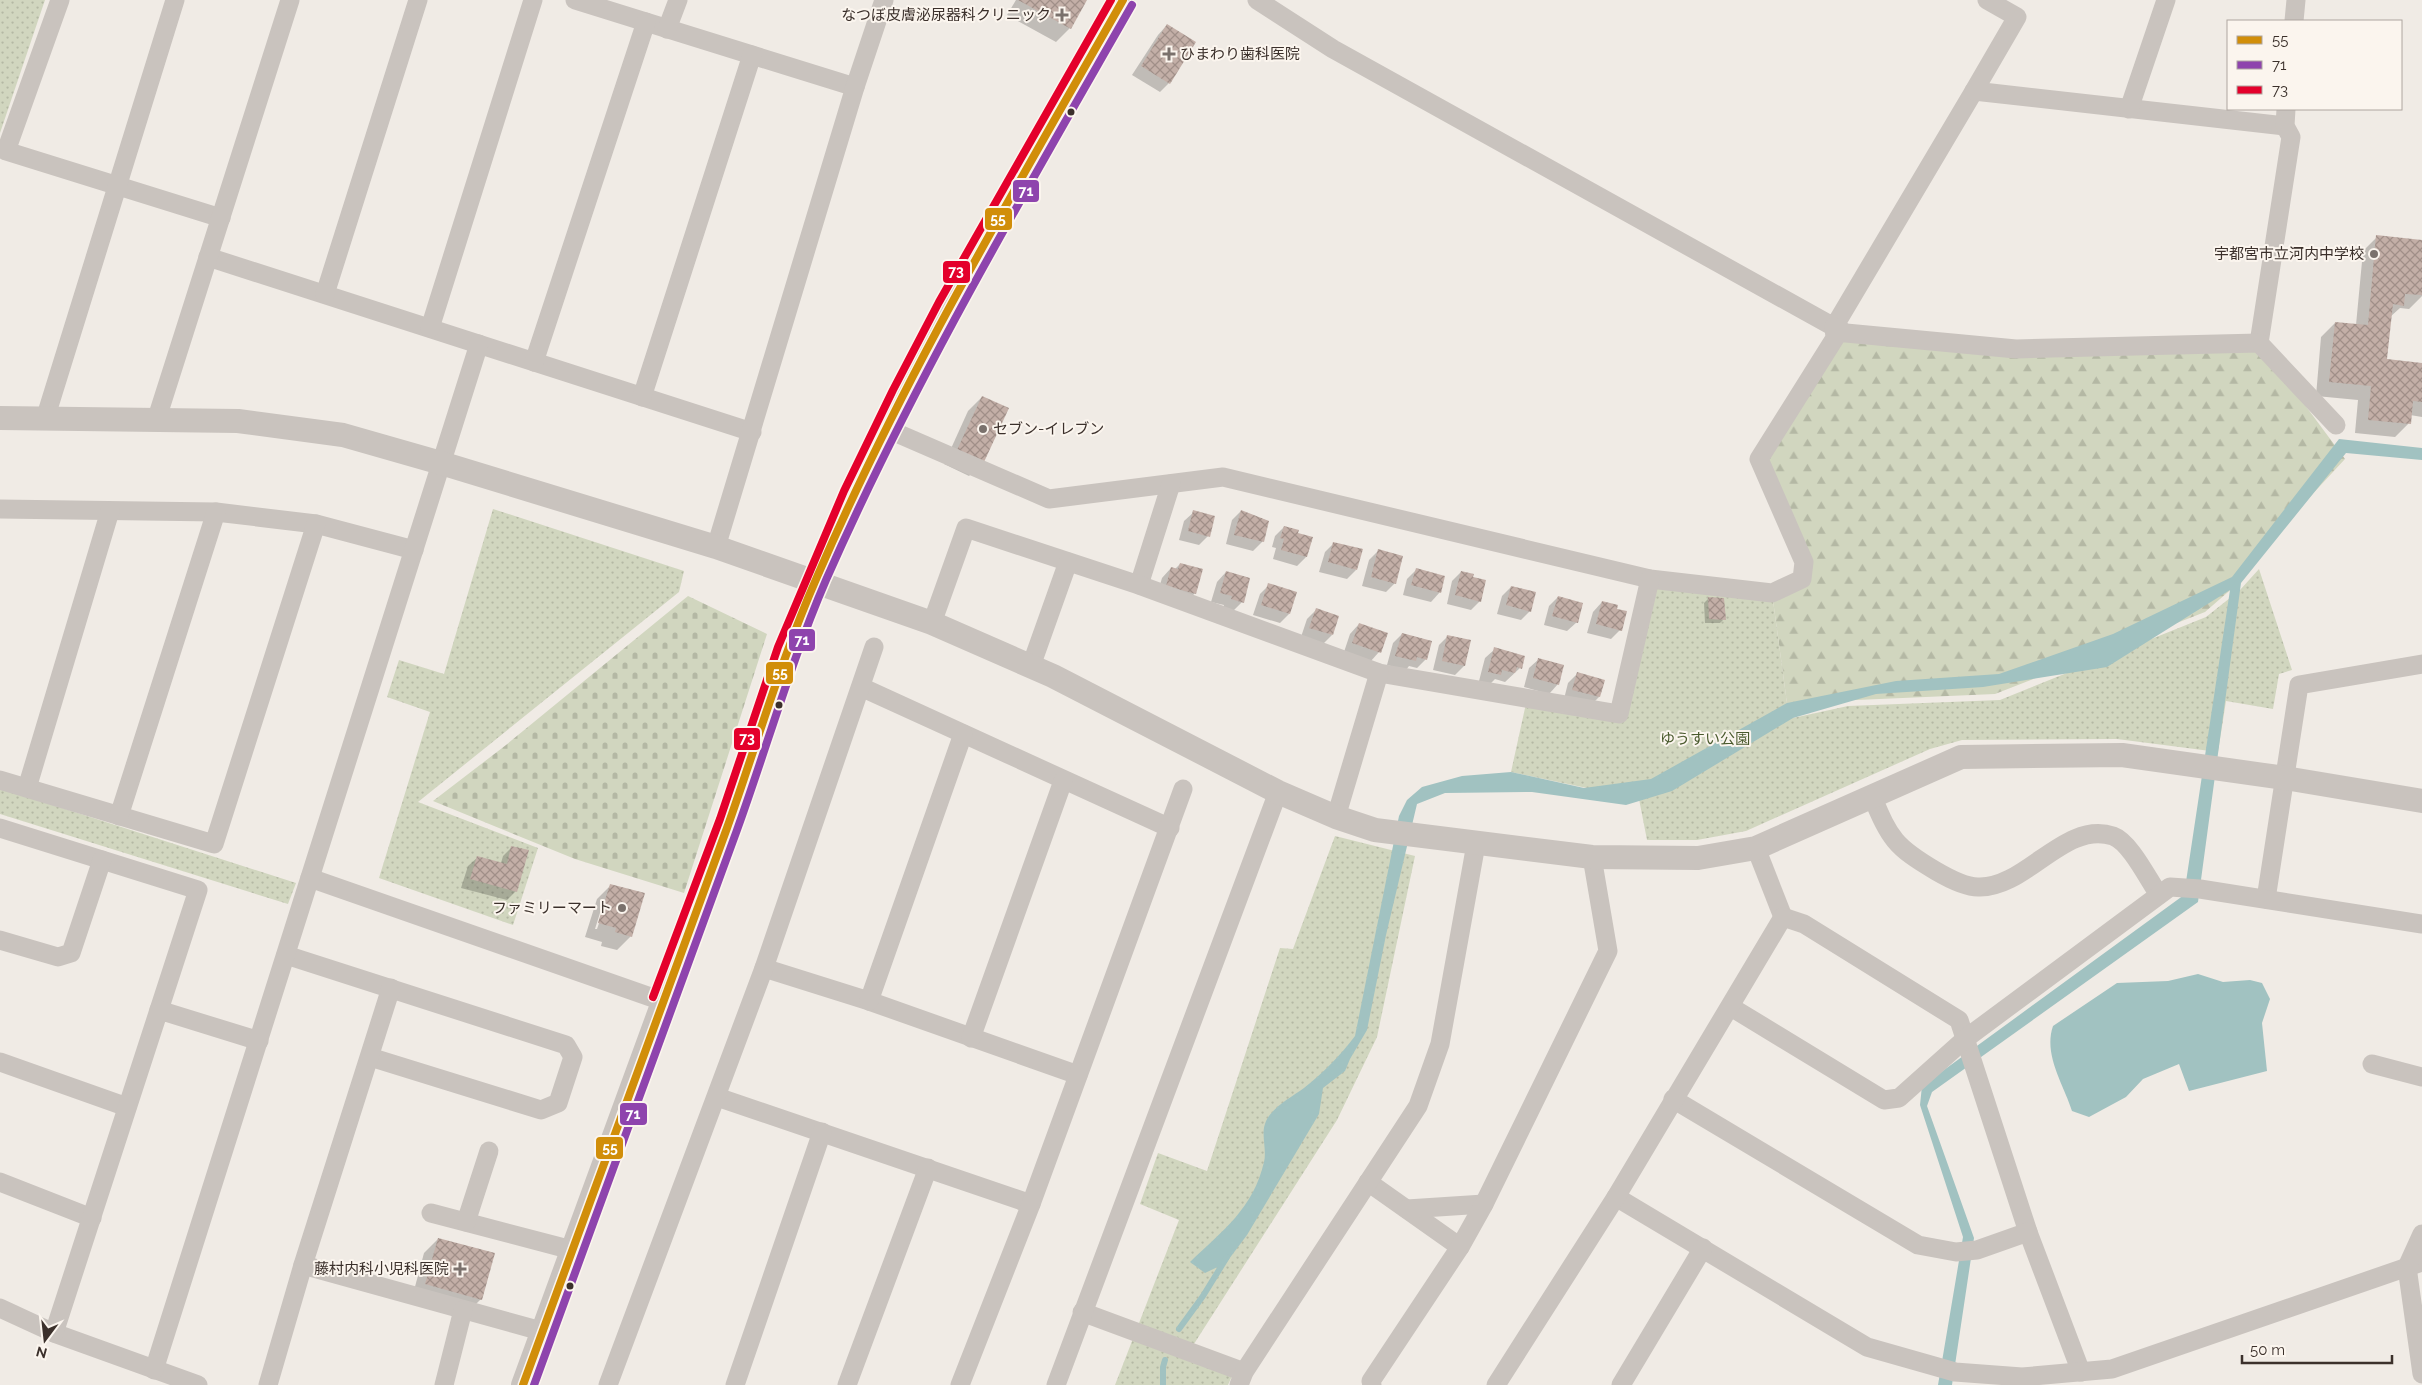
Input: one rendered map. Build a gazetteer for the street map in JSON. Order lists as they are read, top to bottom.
{
  "parks": ["ゆうすい公園"],
  "places": {
    "health": ["なつぼ皮膚泌尿器科クリニック", "ひまわり歯科医院", "藤村内科小児科医院"],
    "other": ["宇都宮市立河内中学校", "セブン-イレブン", "ファミリーマート"]
  },
  "lines": ["transit line 55", "transit line 73", "transit line 71"],
  "legend": ["55", "71", "73"],
  "scale_bar": "50 m",
  "north": "bottom"
}
